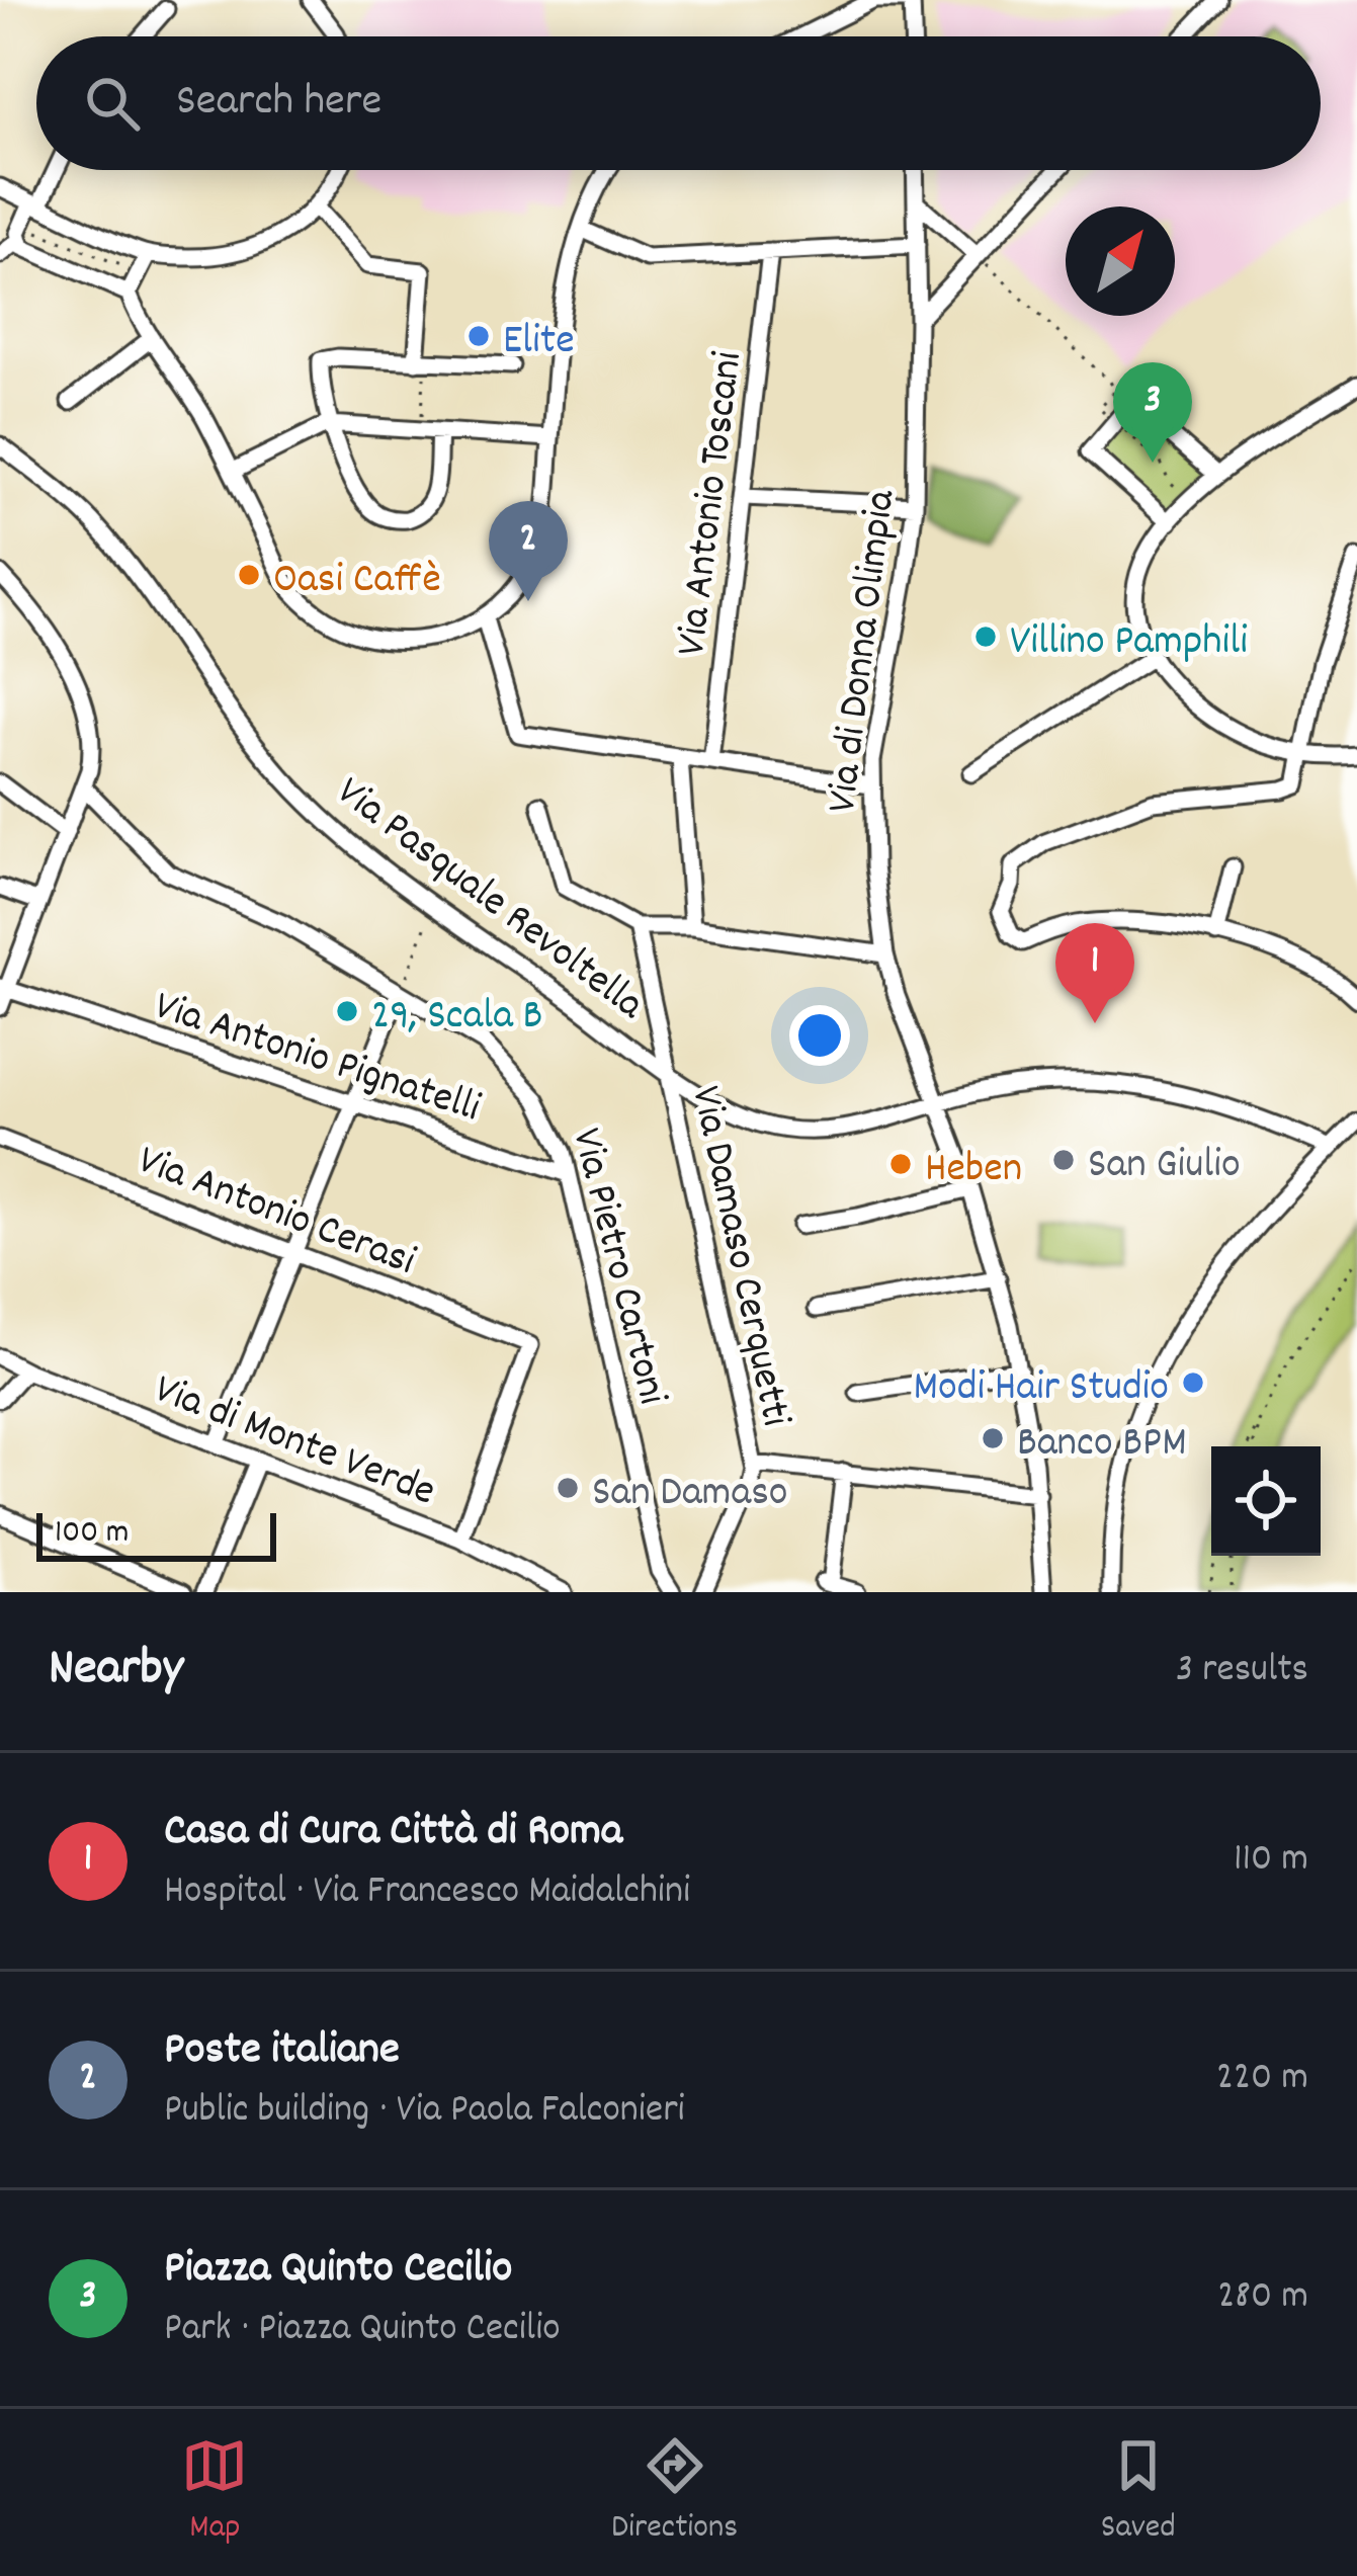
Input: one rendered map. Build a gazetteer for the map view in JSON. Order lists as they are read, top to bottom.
{
  "streets": {
    "street": [
      "Via Antonio Toscani",
      "Via di Donna Olimpia",
      "Via Pasquale Revoltella",
      "Via Antonio Pignatelli",
      "Via Antonio Cerasi",
      "Via Damaso Cerquetti",
      "Via Pietro Cartoni",
      "Via di Monte Verde"
    ]
  },
  "crossings": [
    ["Via di Donna Olimpia", "Via Pasquale Revoltella"],
    ["Via Pasquale Revoltella", "Via Damaso Cerquetti"],
    ["Via Antonio Pignatelli", "Via Pietro Cartoni"],
    ["Via Antonio Cerasi", "Via di Monte Verde"]
  ],
  "places": [
    "Elite",
    "Oasi Caffè",
    "Villino Pamphili",
    "29, Scala B",
    "San Giulio",
    "Heben",
    "Modi Hair Studio",
    "Banco BPM",
    "San Damaso"
  ],
  "scale_bar": "100 m",
  "north": "top right",
  "page": {
    "search": "Search here",
    "pins": ["3", "2", "1"],
    "scale": "100 m",
    "heading": ["Nearby", "3 results"],
    "list": [
      {
        "mark": "1",
        "name": "Casa di Cura Città di Roma",
        "note": "Hospital · Via Francesco Maidalchini",
        "value": "110 m"
      },
      {
        "mark": "2",
        "name": "Poste italiane",
        "note": "Public building · Via Paola Falconieri",
        "value": "220 m"
      },
      {
        "mark": "3",
        "name": "Piazza Quinto Cecilio",
        "note": "Park · Piazza Quinto Cecilio",
        "value": "280 m"
      }
    ],
    "nav": ["Map", "Directions", "Saved"]
  }
}
